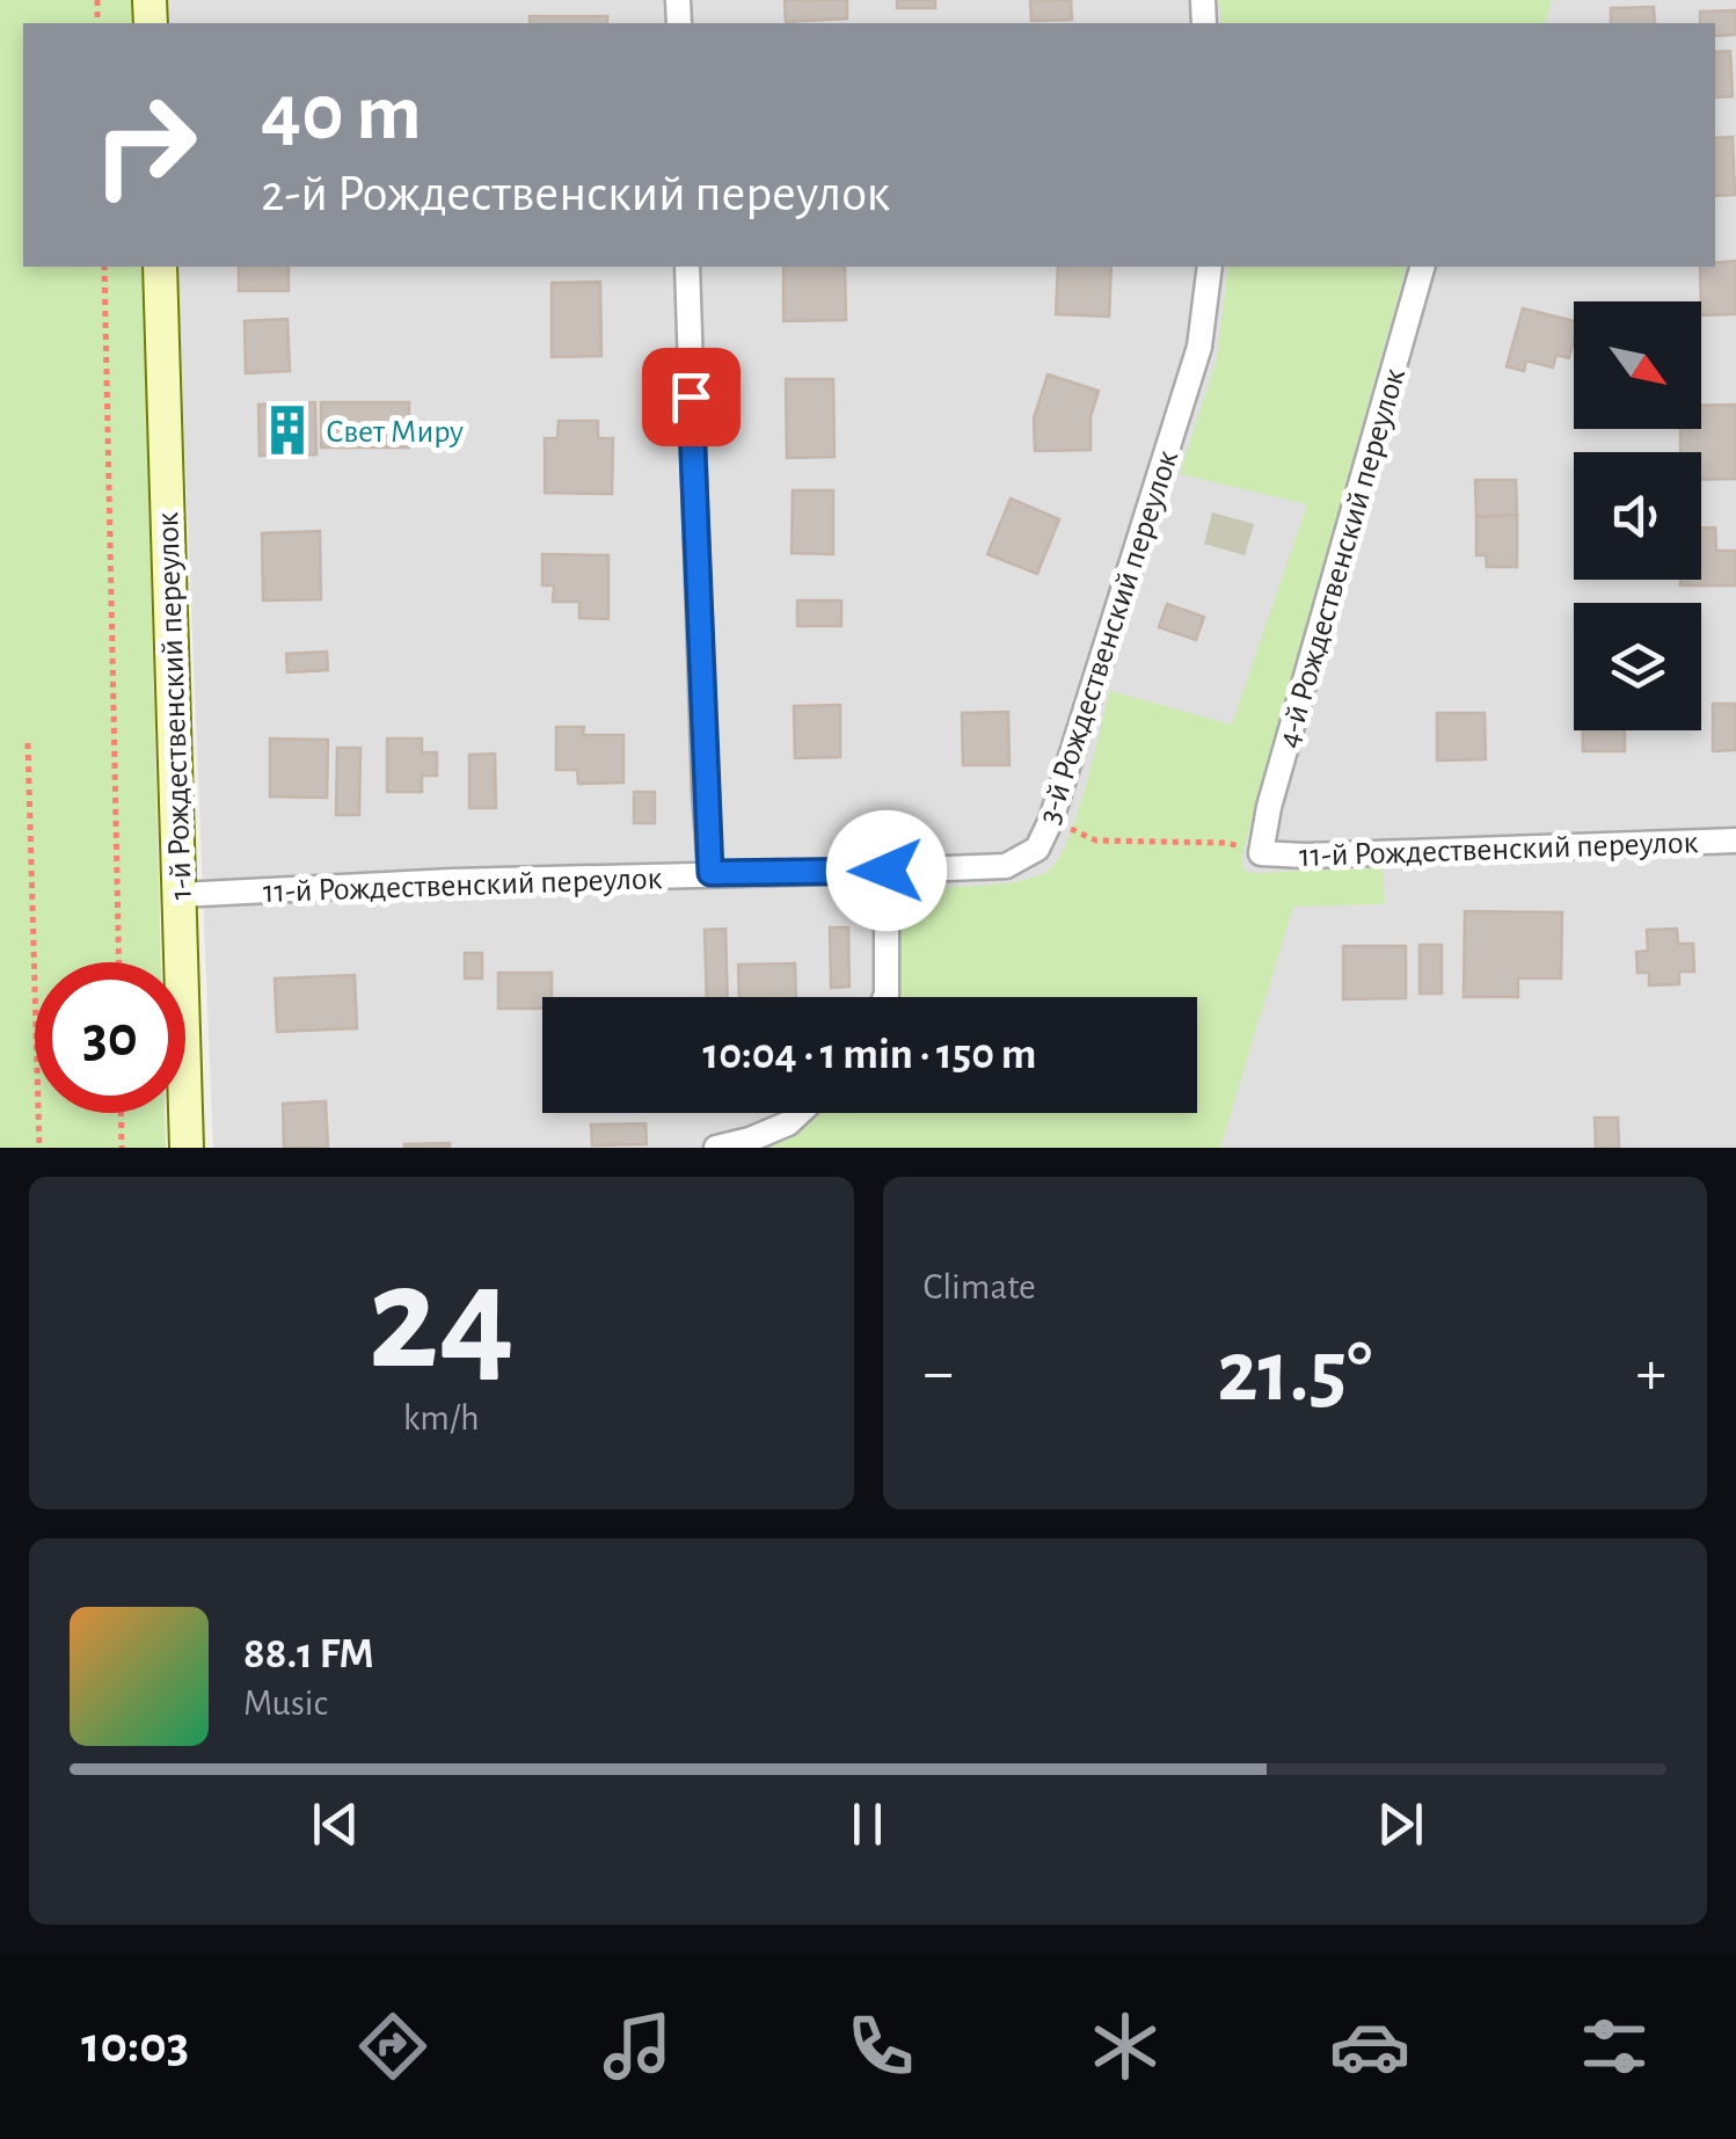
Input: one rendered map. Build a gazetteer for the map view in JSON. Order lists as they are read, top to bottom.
{
  "streets": {
    "street": [
      "4-й Рождественский переулок",
      "3-й Рождественский переулок",
      "1-й Рождественский переулок",
      "11-й Рождественский переулок"
    ]
  },
  "crossings": [
    ["4-й Рождественский переулок", "11-й Рождественский переулок"],
    ["3-й Рождественский переулок", "11-й Рождественский переулок"],
    ["1-й Рождественский переулок", "11-й Рождественский переулок"]
  ],
  "places": {
    "building": ["Свет Миру"]
  },
  "north": "bottom right",
  "page": {
    "turn": ["40 m", "2-й Рождественский переулок"],
    "limit": "30",
    "trip": "10:04 · 1 min · 150 m",
    "tile": [
      ["24", "km/h"],
      "Climate"
    ],
    "heat": ["−", "21.5°", "+"],
    "song": ["88.1 FM", "Music"],
    "tabs": "10:03"
  }
}
